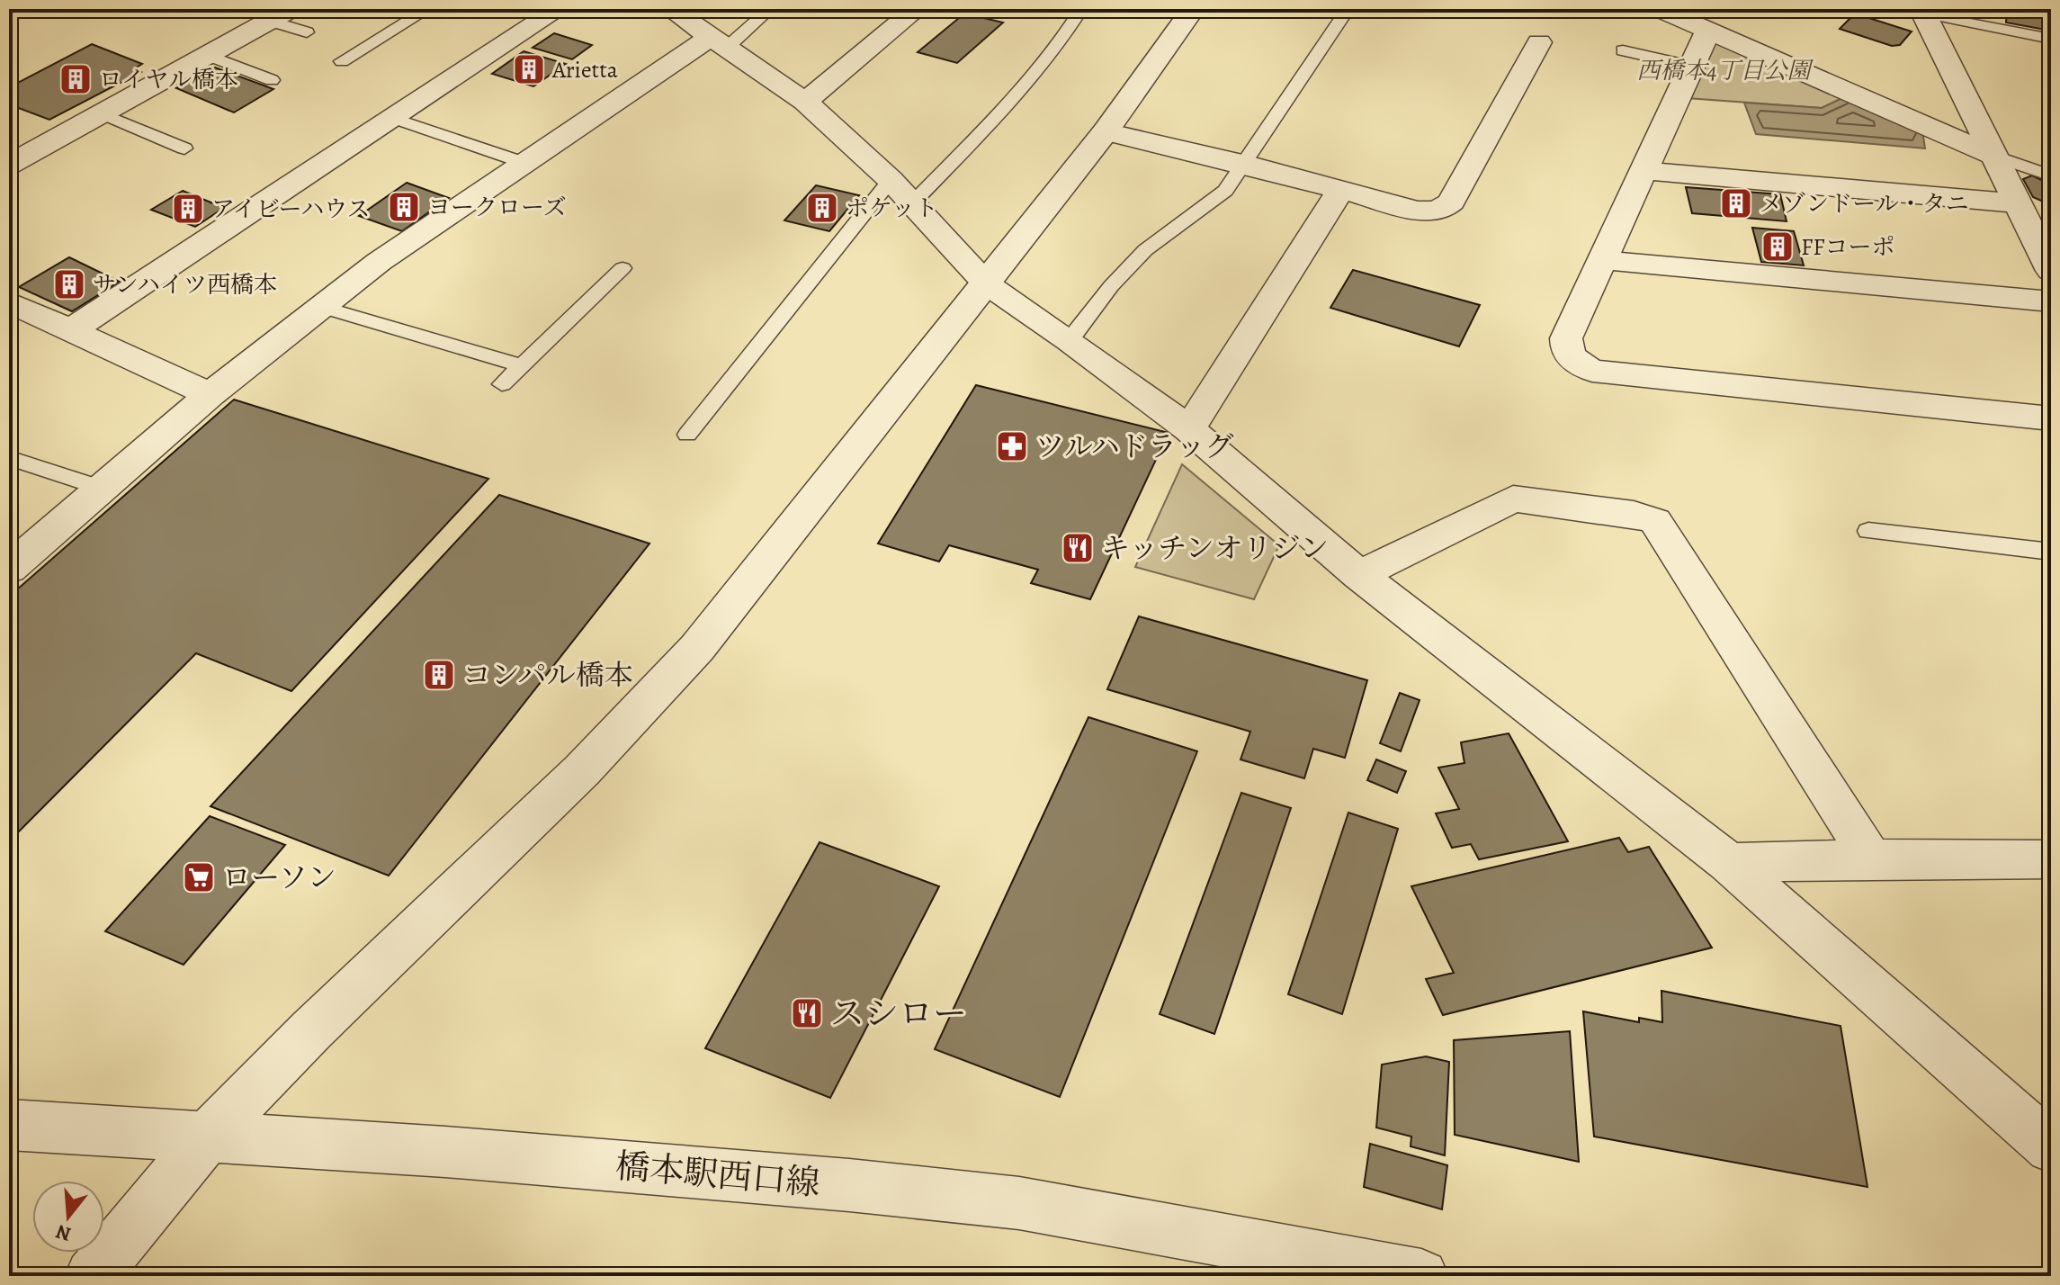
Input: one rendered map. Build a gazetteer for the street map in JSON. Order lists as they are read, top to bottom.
{
  "streets": {
    "street": ["橋本駅西口線"]
  },
  "parks": ["西橋本4丁目公園"],
  "places": {
    "building": [
      "Arietta",
      "ロイヤル橋本",
      "メゾンドール・タニ",
      "ヨークローズ",
      "ポケット",
      "アイビーハウス",
      "FFコーポ",
      "サンハイツ西橋本",
      "コンパル橋本"
    ],
    "pharmacy": ["ツルハドラッグ"],
    "restaurant": ["キッチンオリジン", "スシロー"],
    "supermarket": ["ローソン"]
  },
  "north": "bottom"
}
